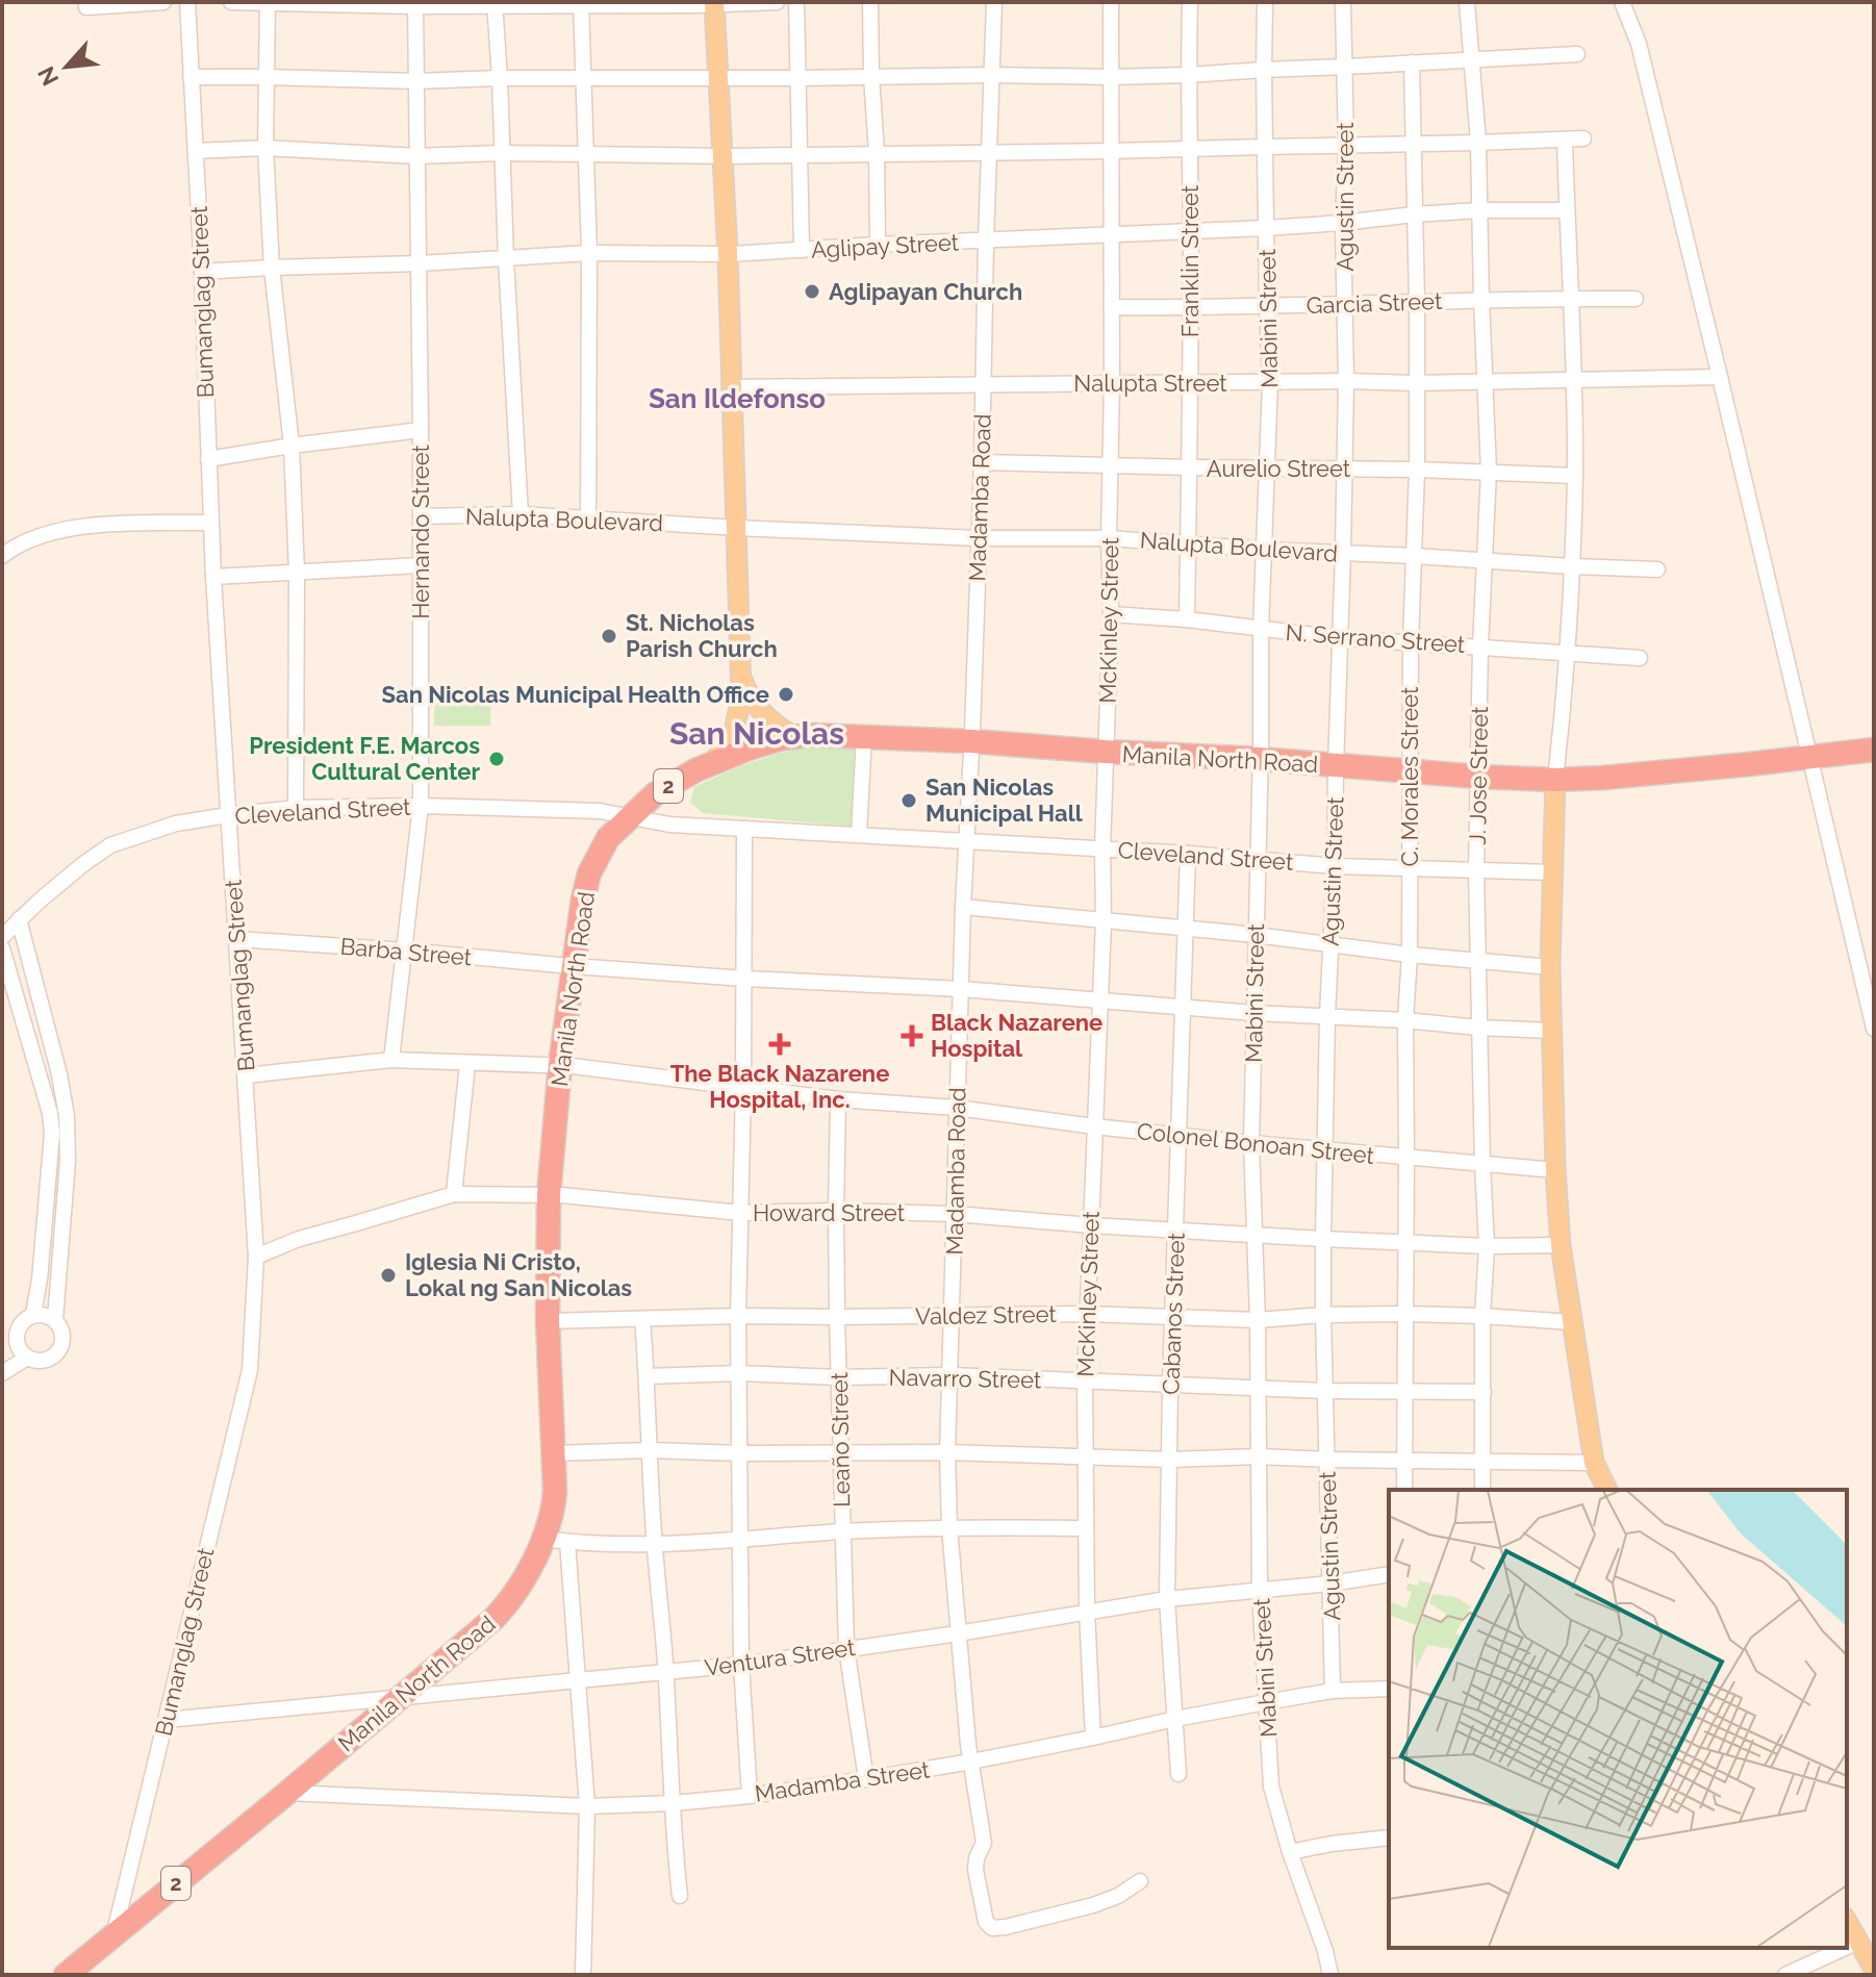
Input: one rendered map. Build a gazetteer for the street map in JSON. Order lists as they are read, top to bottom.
{
  "streets": {
    "highway": ["Manila North Road", "2"],
    "street": [
      "Agustin Street",
      "Aglipay Street",
      "Franklin Street",
      "Bumanglag Street",
      "Garcia Street",
      "Mabini Street",
      "Nalupta Street",
      "Aurelio Street",
      "Madamba Road",
      "Nalupta Boulevard",
      "Hernando Street",
      "McKinley Street",
      "N. Serrano Street",
      "J. Jose Street",
      "C. Morales Street",
      "Cleveland Street",
      "Barba Street",
      "Colonel Bonoan Street",
      "Howard Street",
      "Cabanos Street",
      "Valdez Street",
      "Navarro Street",
      "Leaño Street",
      "Ventura Street",
      "Madamba Street"
    ]
  },
  "crossings": [
    ["Agustin Street", "Aglipay Street"],
    ["Agustin Street", "Garcia Street"],
    ["Agustin Street", "Nalupta Street"],
    ["Agustin Street", "Aurelio Street"],
    ["Agustin Street", "Nalupta Boulevard"],
    ["Agustin Street", "N. Serrano Street"],
    ["Agustin Street", "Manila North Road"],
    ["Agustin Street", "Cleveland Street"],
    ["Agustin Street", "Barba Street"],
    ["Agustin Street", "Colonel Bonoan Street"],
    ["Agustin Street", "Howard Street"],
    ["Agustin Street", "Valdez Street"],
    ["Agustin Street", "Navarro Street"],
    ["Agustin Street", "Ventura Street"],
    ["Agustin Street", "Madamba Street"],
    ["Aglipay Street", "Franklin Street"],
    ["Aglipay Street", "Bumanglag Street"],
    ["Aglipay Street", "Mabini Street"],
    ["Aglipay Street", "Madamba Road"],
    ["Aglipay Street", "Hernando Street"],
    ["Aglipay Street", "McKinley Street"],
    ["Aglipay Street", "J. Jose Street"],
    ["Aglipay Street", "C. Morales Street"],
    ["Franklin Street", "Garcia Street"],
    ["Franklin Street", "Nalupta Street"],
    ["Franklin Street", "Aurelio Street"],
    ["Franklin Street", "Nalupta Boulevard"],
    ["Franklin Street", "N. Serrano Street"],
    ["Bumanglag Street", "Manila North Road"],
    ["Bumanglag Street", "Cleveland Street"],
    ["Bumanglag Street", "Barba Street"],
    ["Bumanglag Street", "Howard Street"],
    ["Bumanglag Street", "Ventura Street"],
    ["Garcia Street", "Mabini Street"],
    ["Garcia Street", "McKinley Street"],
    ["Garcia Street", "J. Jose Street"],
    ["Garcia Street", "C. Morales Street"],
    ["Mabini Street", "Nalupta Street"],
    ["Mabini Street", "Aurelio Street"],
    ["Mabini Street", "Nalupta Boulevard"],
    ["Mabini Street", "N. Serrano Street"],
    ["Mabini Street", "Manila North Road"],
    ["Mabini Street", "Cleveland Street"],
    ["Mabini Street", "Barba Street"],
    ["Mabini Street", "Colonel Bonoan Street"],
    ["Mabini Street", "Howard Street"],
    ["Mabini Street", "Valdez Street"],
    ["Mabini Street", "Navarro Street"],
    ["Mabini Street", "Ventura Street"],
    ["Mabini Street", "Madamba Street"],
    ["Nalupta Street", "Madamba Road"],
    ["Nalupta Street", "McKinley Street"],
    ["Nalupta Street", "J. Jose Street"],
    ["Nalupta Street", "C. Morales Street"],
    ["Aurelio Street", "Madamba Road"],
    ["Aurelio Street", "McKinley Street"],
    ["Aurelio Street", "J. Jose Street"],
    ["Aurelio Street", "C. Morales Street"],
    ["Madamba Road", "Nalupta Boulevard"],
    ["Madamba Road", "Manila North Road"],
    ["Madamba Road", "Cleveland Street"],
    ["Madamba Road", "Barba Street"],
    ["Madamba Road", "Colonel Bonoan Street"],
    ["Madamba Road", "Howard Street"],
    ["Madamba Road", "Valdez Street"],
    ["Madamba Road", "Navarro Street"],
    ["Madamba Road", "Ventura Street"],
    ["Madamba Road", "Madamba Street"],
    ["Nalupta Boulevard", "Hernando Street"],
    ["Nalupta Boulevard", "McKinley Street"],
    ["Nalupta Boulevard", "J. Jose Street"],
    ["Nalupta Boulevard", "C. Morales Street"],
    ["Hernando Street", "Cleveland Street"],
    ["Hernando Street", "Barba Street"],
    ["McKinley Street", "N. Serrano Street"],
    ["McKinley Street", "Manila North Road"],
    ["McKinley Street", "Cleveland Street"],
    ["McKinley Street", "Barba Street"],
    ["McKinley Street", "Colonel Bonoan Street"],
    ["McKinley Street", "Howard Street"],
    ["McKinley Street", "Valdez Street"],
    ["McKinley Street", "Navarro Street"],
    ["McKinley Street", "Ventura Street"],
    ["McKinley Street", "Madamba Street"],
    ["N. Serrano Street", "J. Jose Street"],
    ["N. Serrano Street", "C. Morales Street"],
    ["Manila North Road", "J. Jose Street"],
    ["Manila North Road", "C. Morales Street"],
    ["Manila North Road", "Cleveland Street"],
    ["Manila North Road", "Barba Street"],
    ["Manila North Road", "Colonel Bonoan Street"],
    ["Manila North Road", "Howard Street"],
    ["Manila North Road", "Valdez Street"],
    ["Manila North Road", "Ventura Street"],
    ["Manila North Road", "Madamba Street"],
    ["J. Jose Street", "Cleveland Street"],
    ["J. Jose Street", "Barba Street"],
    ["J. Jose Street", "Colonel Bonoan Street"],
    ["J. Jose Street", "Howard Street"],
    ["J. Jose Street", "Valdez Street"],
    ["J. Jose Street", "Navarro Street"],
    ["C. Morales Street", "Cleveland Street"],
    ["C. Morales Street", "Barba Street"],
    ["C. Morales Street", "Colonel Bonoan Street"],
    ["C. Morales Street", "Howard Street"],
    ["C. Morales Street", "Valdez Street"],
    ["C. Morales Street", "Navarro Street"],
    ["Cleveland Street", "Cabanos Street"],
    ["Barba Street", "Cabanos Street"],
    ["Colonel Bonoan Street", "Cabanos Street"],
    ["Colonel Bonoan Street", "Leaño Street"],
    ["Howard Street", "Cabanos Street"],
    ["Howard Street", "Leaño Street"],
    ["Cabanos Street", "Valdez Street"],
    ["Cabanos Street", "Navarro Street"],
    ["Cabanos Street", "Ventura Street"],
    ["Cabanos Street", "Madamba Street"],
    ["Valdez Street", "Leaño Street"],
    ["Navarro Street", "Leaño Street"],
    ["Leaño Street", "Ventura Street"],
    ["Leaño Street", "Madamba Street"]
  ],
  "districts": ["San Ildefonso", "San Nicolas"],
  "places": {
    "other": [
      "Aglipayan Church",
      "St. Nicholas Parish Church",
      "San Nicolas Municipal Health Office",
      "President F.E. Marcos Cultural Center",
      "San Nicolas Municipal Hall",
      "Iglesia Ni Cristo, Lokal ng San Nicolas"
    ],
    "health": ["Black Nazarene Hospital", "The Black Nazarene Hospital, Inc."]
  },
  "north": "bottom left"
}
